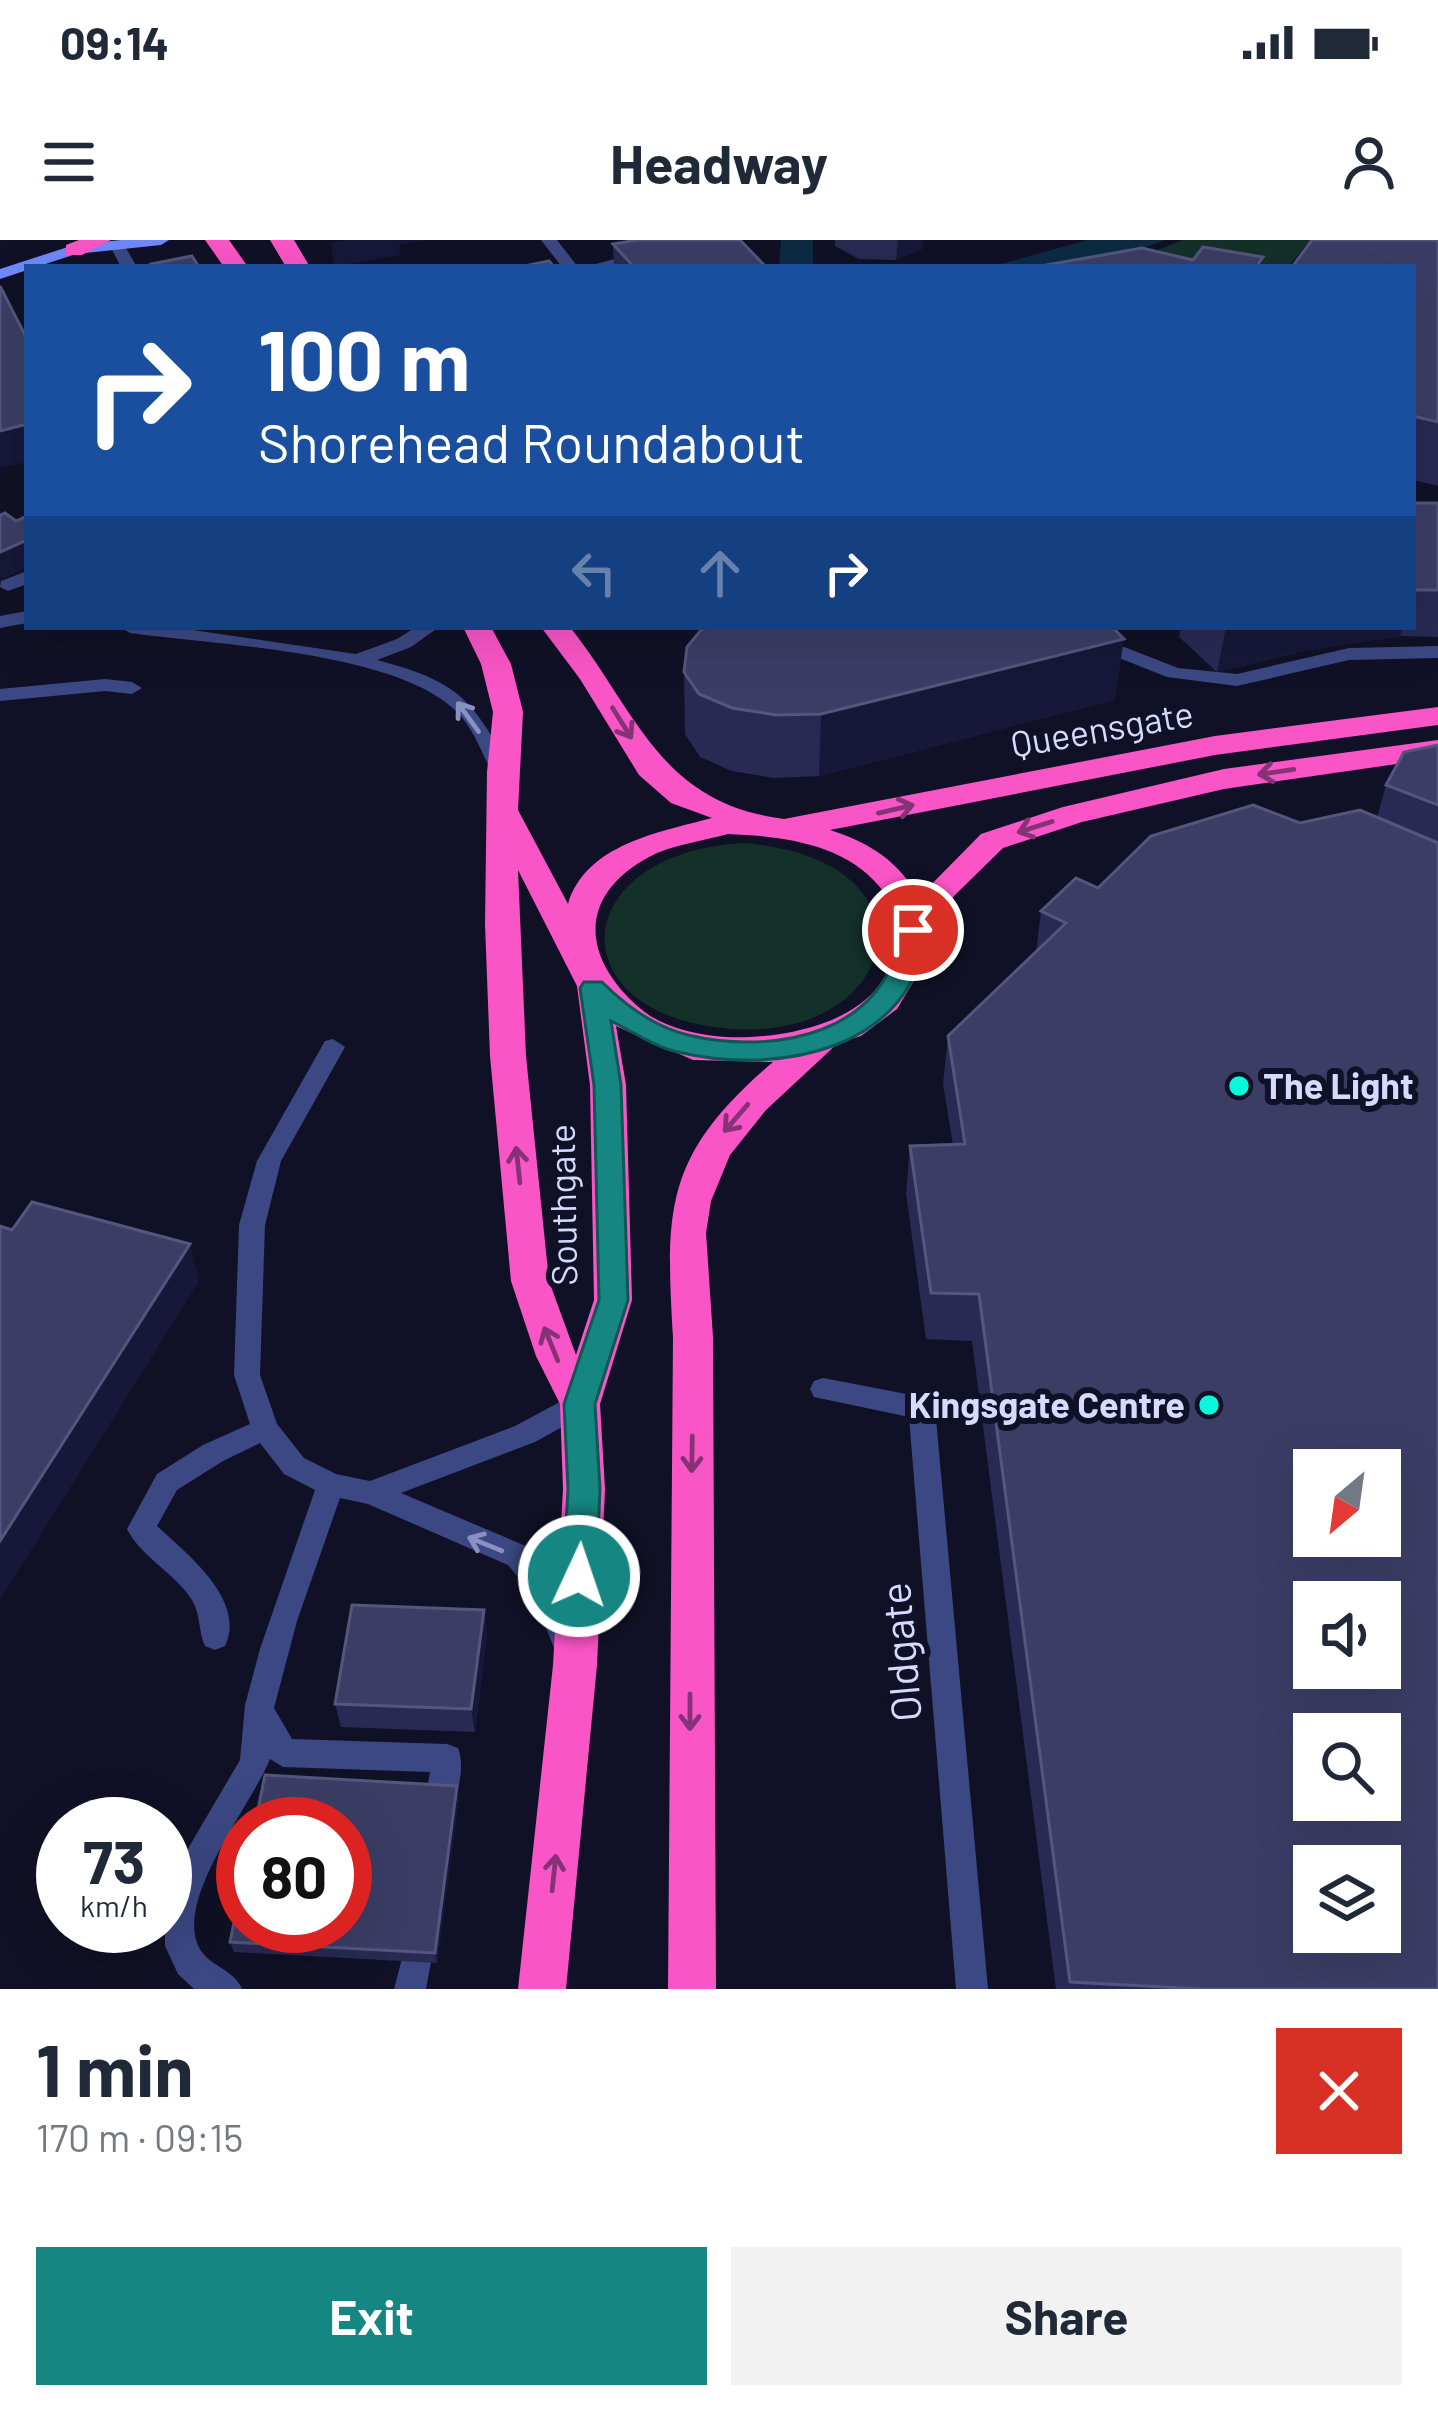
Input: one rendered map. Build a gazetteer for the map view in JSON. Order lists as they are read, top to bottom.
{
  "streets": {
    "highway": ["Queensgate", "Southgate"],
    "street": ["Oldgate"]
  },
  "crossings": [
    ["Queensgate", "Southgate"]
  ],
  "places": ["The Light", "Kingsgate Centre"],
  "north": "bottom left",
  "page": {
    "status": "09:14",
    "header": "Headway",
    "turn": ["100 m", "Shorehead Roundabout"],
    "speed": "73 km/h",
    "limit": "80",
    "heading": ["1 min", "170 m · 09:15"],
    "buttons": ["Exit", "Share"]
  }
}
